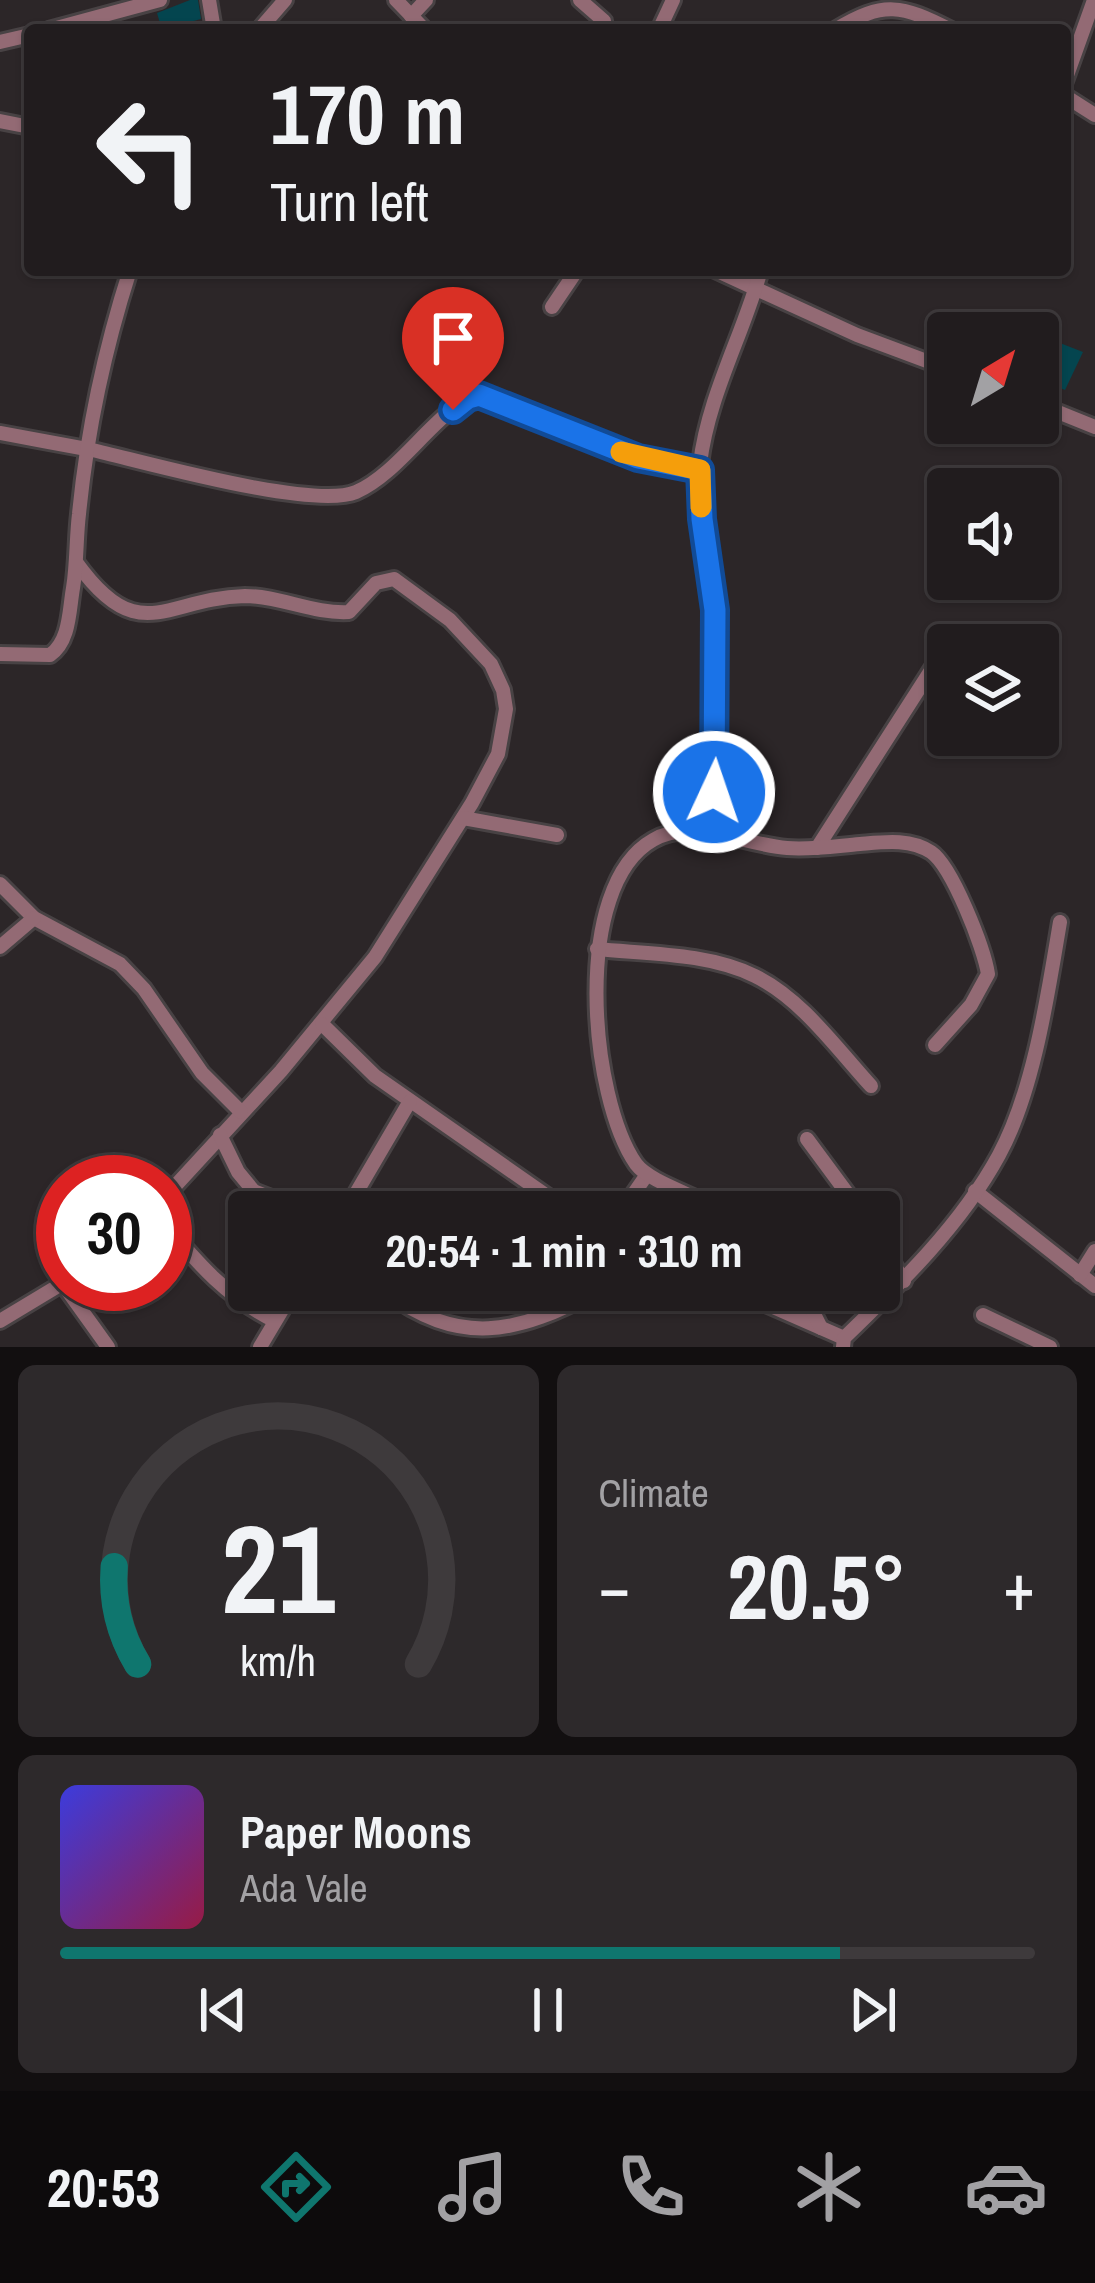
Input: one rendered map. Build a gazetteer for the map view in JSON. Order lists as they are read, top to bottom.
{
  "north": "top right",
  "page": {
    "turn": ["170 m", "Turn left"],
    "limit": "30",
    "trip": "20:54 · 1 min · 310 m",
    "tile": "Climate",
    "heat": ["−", "20.5°", "+"],
    "song": ["Paper Moons", "Ada Vale"],
    "tabs": "20:53",
    "gauge": ["21", "km/h"]
  }
}
